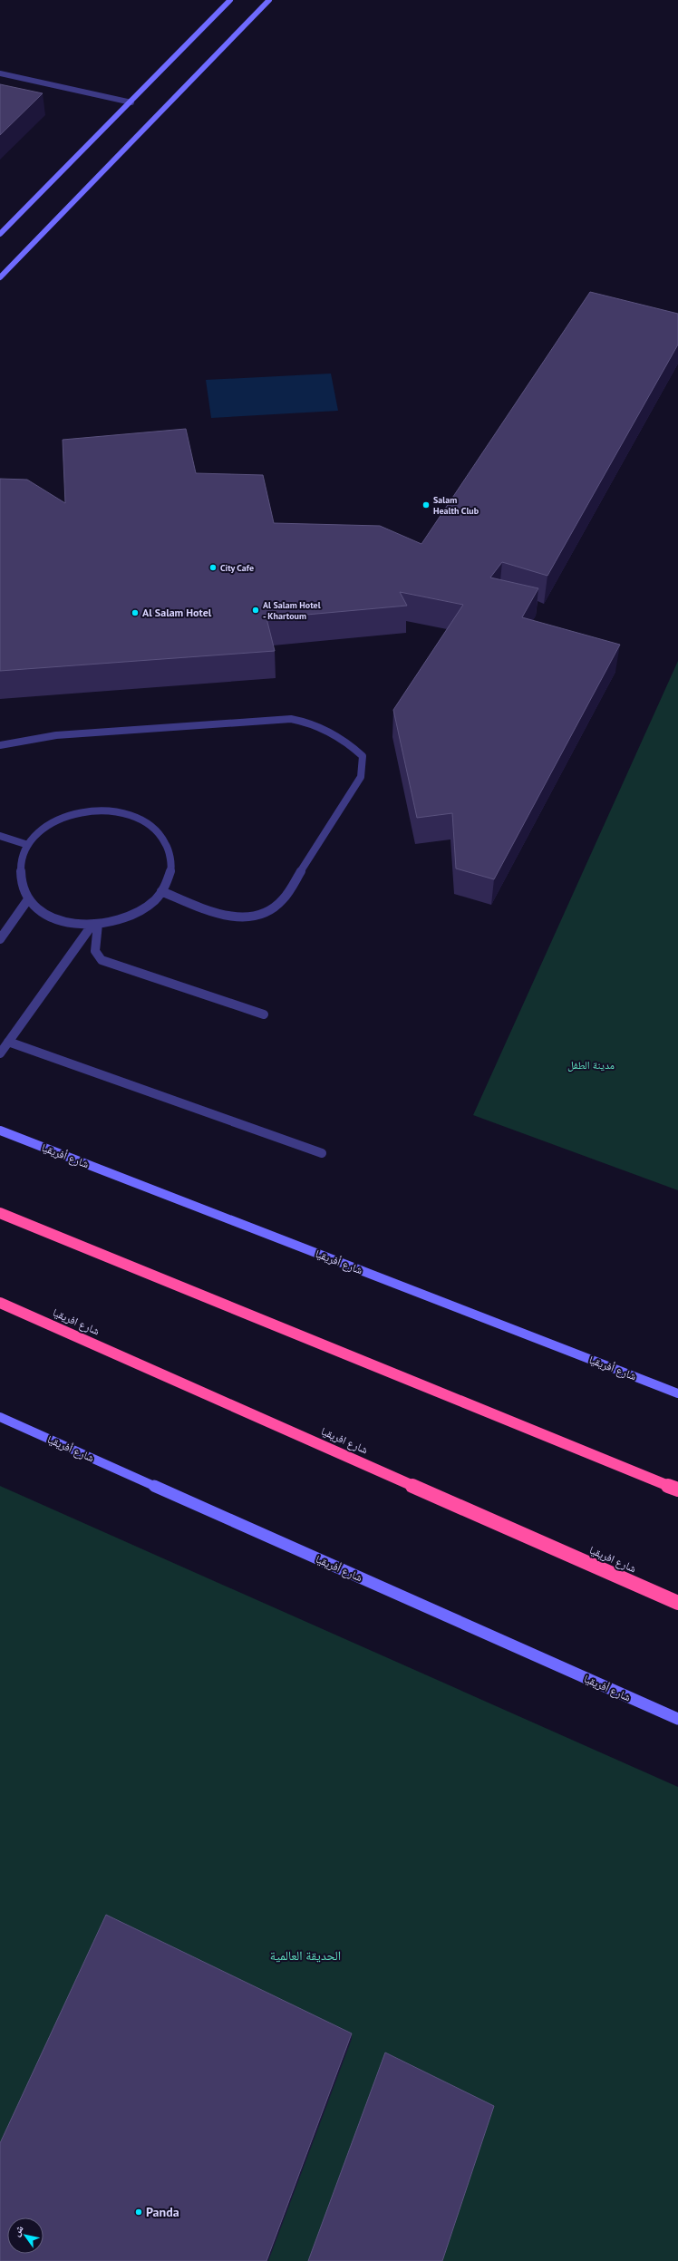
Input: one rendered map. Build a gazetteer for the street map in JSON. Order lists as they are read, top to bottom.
{
  "streets": {
    "highway": ["شارع افريقيا"],
    "street": ["شارع أفريقيا"]
  },
  "parks": ["مدينة الطفل", "الحديقة العالمية"],
  "places": [
    "Salam Health Club",
    "City Cafe",
    "Al Salam Hotel - Khartoum",
    "Al Salam Hotel",
    "Panda"
  ],
  "north": "top left"
}
